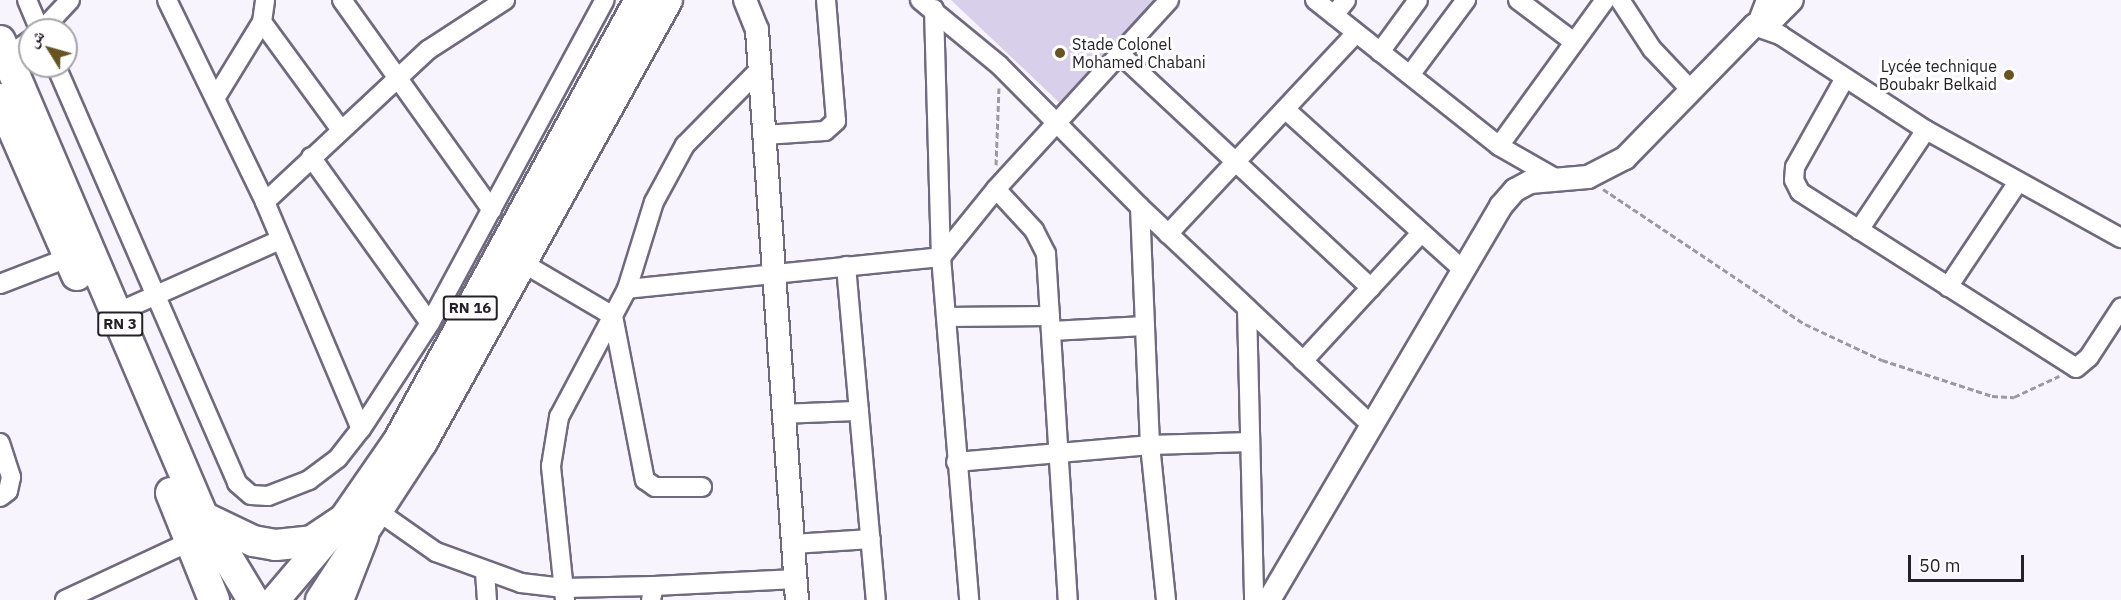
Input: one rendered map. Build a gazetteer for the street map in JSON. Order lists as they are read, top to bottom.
{
  "streets": {
    "highway": ["RN 3"],
    "main road": ["RN 16"]
  },
  "places": ["Stade Colonel Mohamed Chabani", "Lycée technique Boubakr Belkaid"],
  "scale_bar": "50 m",
  "north": "top left"
}
